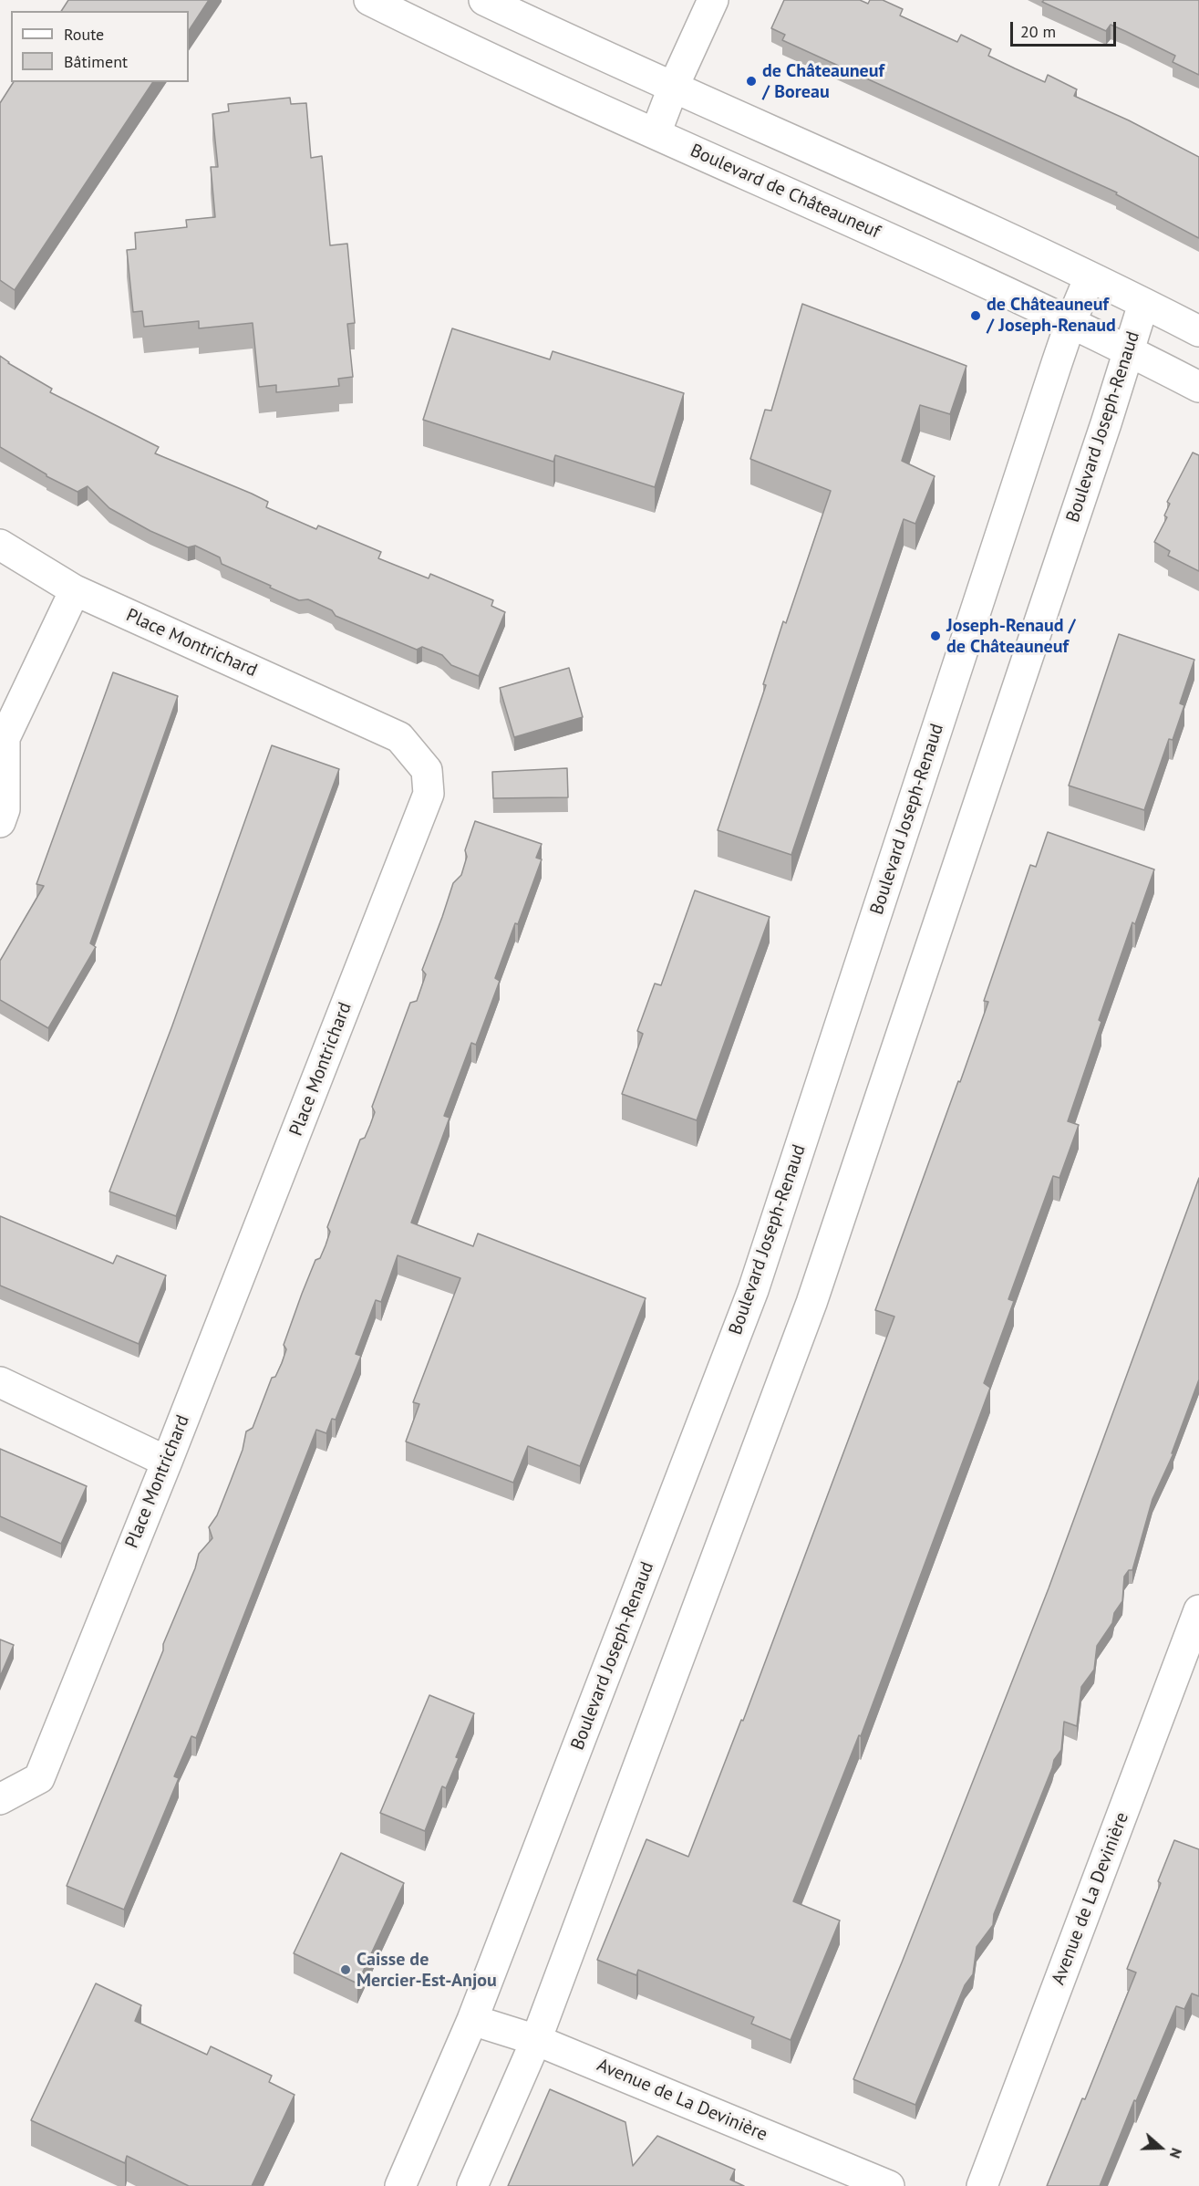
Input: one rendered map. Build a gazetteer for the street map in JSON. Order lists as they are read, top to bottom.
{
  "streets": {
    "street": [
      "Boulevard de Châteauneuf",
      "Boulevard Joseph-Renaud",
      "Place Montrichard",
      "Avenue de La Devinière"
    ]
  },
  "crossings": [
    ["Boulevard de Châteauneuf", "Boulevard Joseph-Renaud"],
    ["Boulevard Joseph-Renaud", "Avenue de La Devinière"]
  ],
  "places": [
    "de Châteauneuf / Boreau",
    "de Châteauneuf / Joseph-Renaud",
    "Joseph-Renaud / de Châteauneuf",
    "Caisse de Mercier-Est-Anjou"
  ],
  "legend": ["Route", "Bâtiment"],
  "scale_bar": "20 m",
  "north": "right"
}
